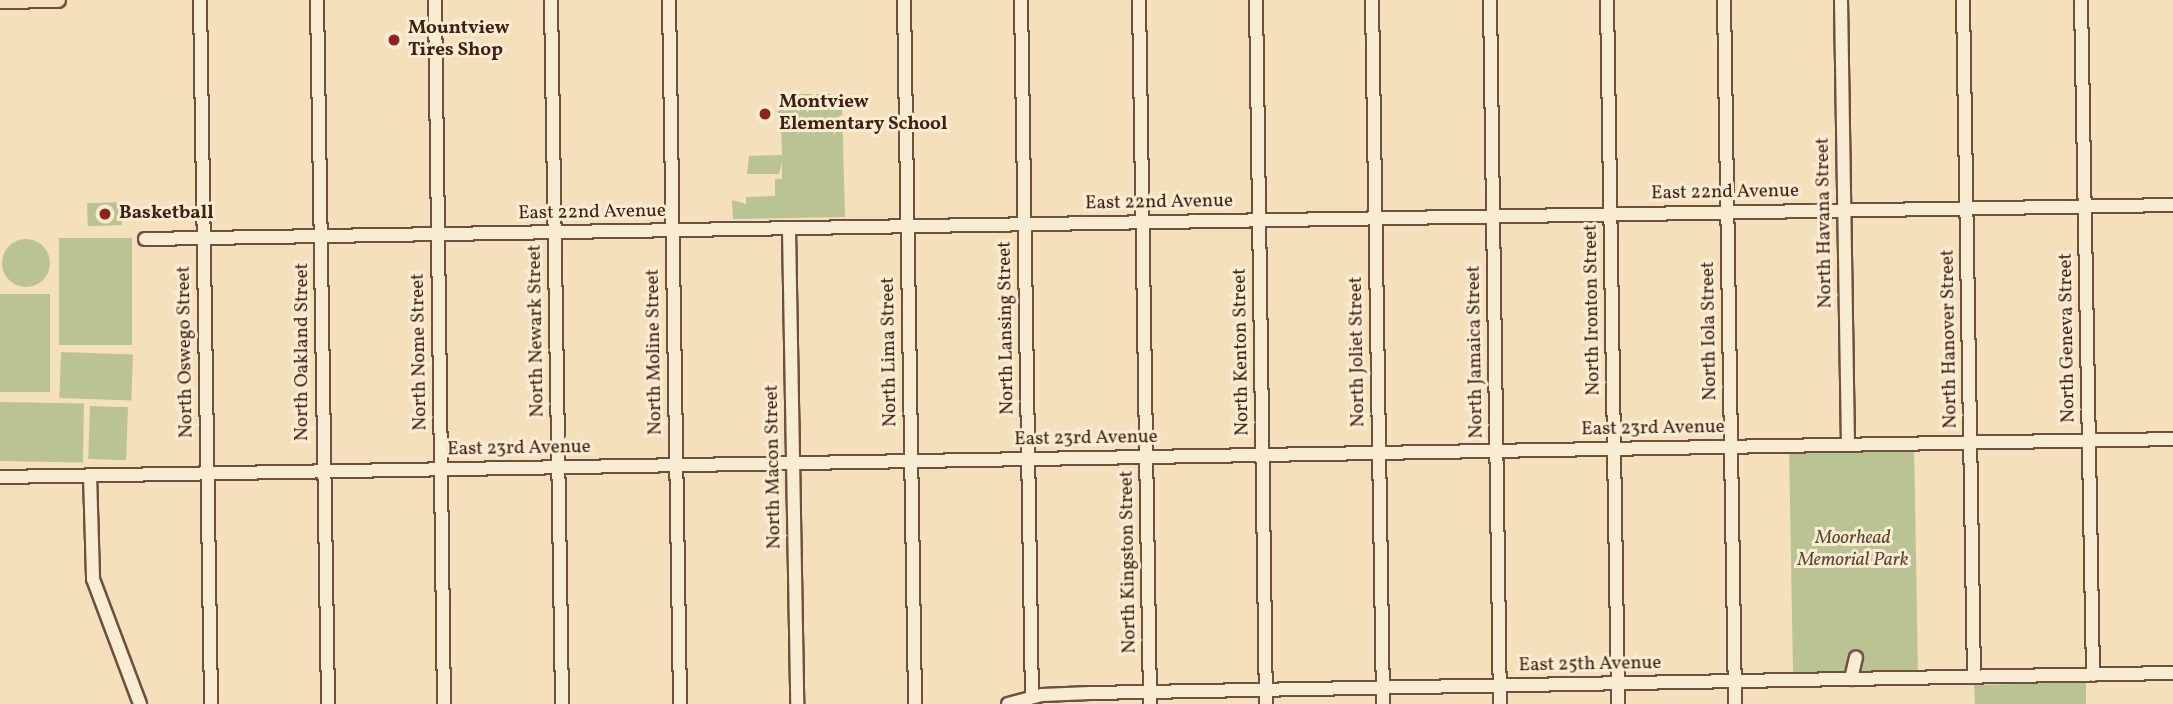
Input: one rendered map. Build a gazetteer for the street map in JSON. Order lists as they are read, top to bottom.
{
  "streets": {
    "street": [
      "East 22nd Avenue",
      "North Havana Street",
      "North Ironton Street",
      "North Lansing Street",
      "North Newark Street",
      "North Iola Street",
      "North Geneva Street",
      "North Hanover Street",
      "North Oswego Street",
      "North Oakland Street",
      "North Nome Street",
      "North Moline Street",
      "North Lima Street",
      "North Kenton Street",
      "North Joliet Street",
      "North Jamaica Street",
      "East 23rd Avenue",
      "North Macon Street",
      "North Kingston Street",
      "East 25th Avenue"
    ]
  },
  "crossings": [
    ["East 22nd Avenue", "North Havana Street"],
    ["East 22nd Avenue", "North Ironton Street"],
    ["East 22nd Avenue", "North Lansing Street"],
    ["East 22nd Avenue", "North Newark Street"],
    ["East 22nd Avenue", "North Iola Street"],
    ["East 22nd Avenue", "North Geneva Street"],
    ["East 22nd Avenue", "North Hanover Street"],
    ["East 22nd Avenue", "North Oswego Street"],
    ["East 22nd Avenue", "North Oakland Street"],
    ["East 22nd Avenue", "North Nome Street"],
    ["East 22nd Avenue", "North Moline Street"],
    ["East 22nd Avenue", "North Lima Street"],
    ["East 22nd Avenue", "North Kenton Street"],
    ["East 22nd Avenue", "North Joliet Street"],
    ["East 22nd Avenue", "North Jamaica Street"],
    ["East 22nd Avenue", "North Macon Street"],
    ["East 22nd Avenue", "North Kingston Street"],
    ["North Havana Street", "East 23rd Avenue"],
    ["North Ironton Street", "East 23rd Avenue"],
    ["North Ironton Street", "East 25th Avenue"],
    ["North Lansing Street", "East 23rd Avenue"],
    ["North Lansing Street", "East 25th Avenue"],
    ["North Newark Street", "East 23rd Avenue"],
    ["North Iola Street", "East 23rd Avenue"],
    ["North Iola Street", "East 25th Avenue"],
    ["North Geneva Street", "East 23rd Avenue"],
    ["North Geneva Street", "East 25th Avenue"],
    ["North Hanover Street", "East 23rd Avenue"],
    ["North Hanover Street", "East 25th Avenue"],
    ["North Oswego Street", "East 23rd Avenue"],
    ["North Oakland Street", "East 23rd Avenue"],
    ["North Nome Street", "East 23rd Avenue"],
    ["North Moline Street", "East 23rd Avenue"],
    ["North Lima Street", "East 23rd Avenue"],
    ["North Kenton Street", "East 23rd Avenue"],
    ["North Kenton Street", "East 25th Avenue"],
    ["North Joliet Street", "East 23rd Avenue"],
    ["North Joliet Street", "East 25th Avenue"],
    ["North Jamaica Street", "East 23rd Avenue"],
    ["North Jamaica Street", "East 25th Avenue"],
    ["East 23rd Avenue", "North Macon Street"],
    ["East 23rd Avenue", "North Kingston Street"],
    ["North Kingston Street", "East 25th Avenue"]
  ],
  "parks": ["Moorhead Memorial Park"],
  "places": ["Mountview Tires Shop", "Montview Elementary School", "Basketball"]
}
